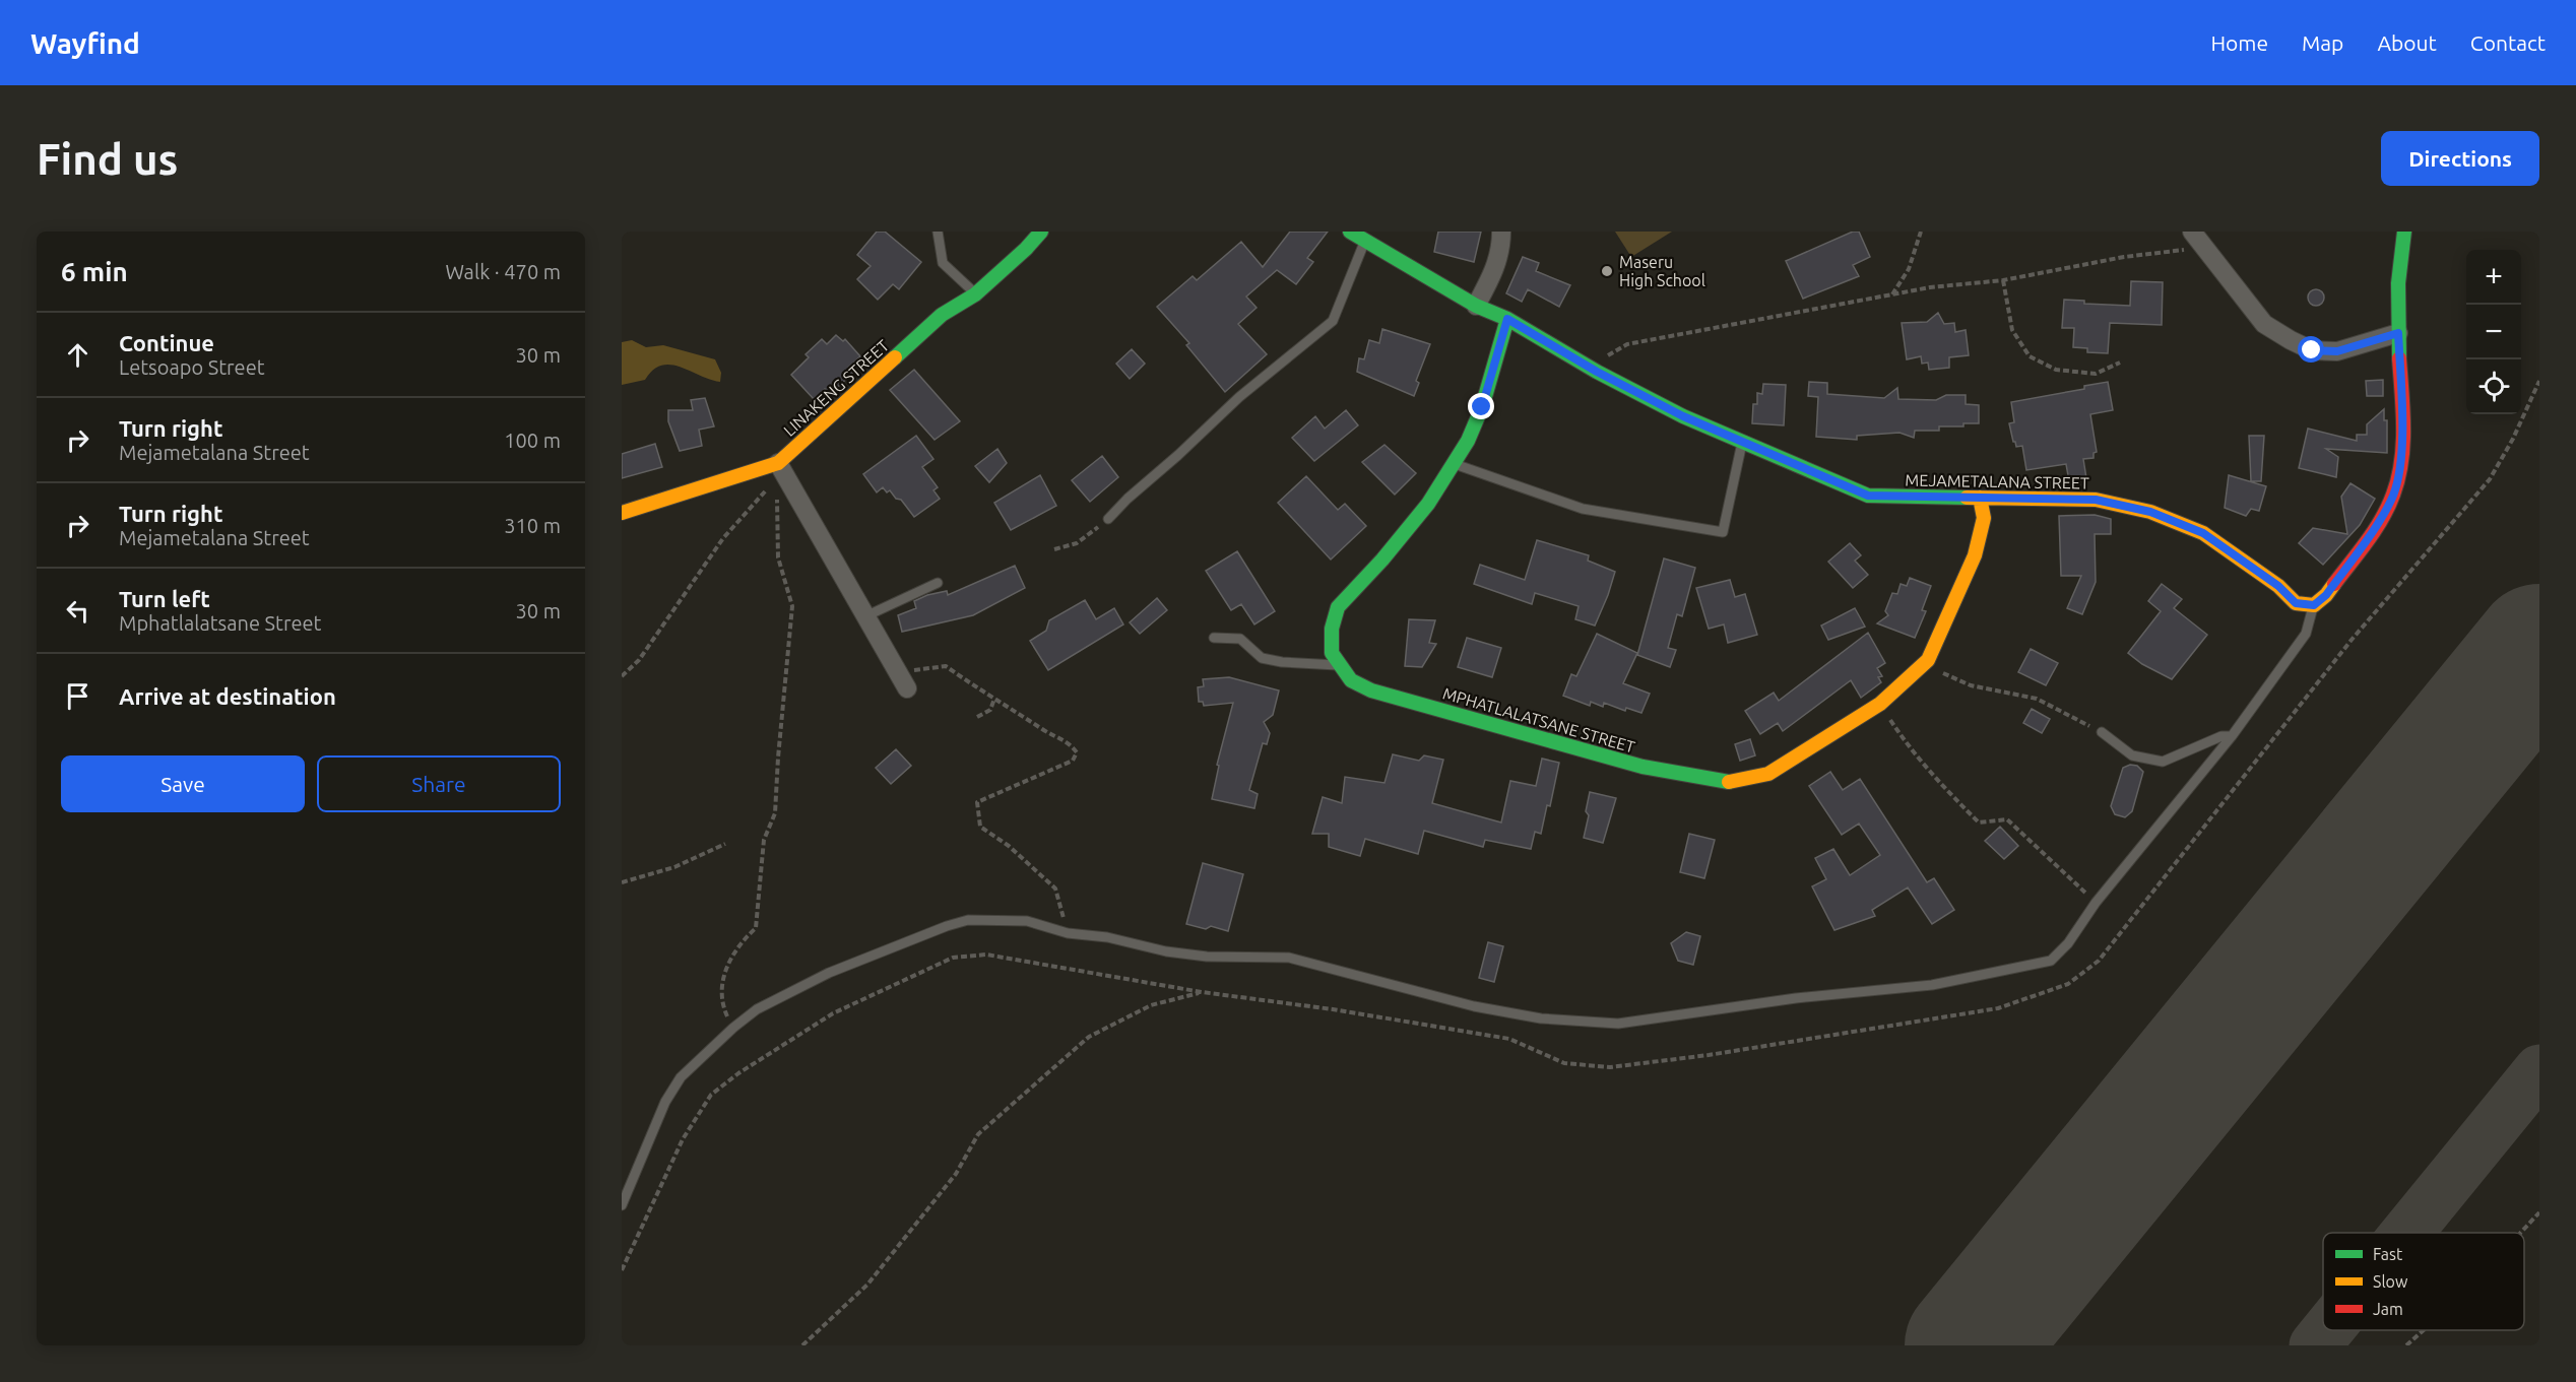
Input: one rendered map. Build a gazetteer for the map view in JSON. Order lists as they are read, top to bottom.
{
  "streets": {
    "street": ["LINAKENG STREET", "MEJAMETALANA STREET", "MPHATLALATSANE STREET"]
  },
  "crossings": [
    ["MEJAMETALANA STREET", "MPHATLALATSANE STREET"]
  ],
  "places": ["Maseru High School"],
  "legend": ["Fast", "Slow", "Jam"],
  "page": {
    "header": "Wayfind",
    "nav": [
      "Home",
      "Map",
      "About",
      "Contact"
    ],
    "buttons": [
      "Directions",
      ["Save", "Share"]
    ],
    "title": "Find us",
    "heading": ["6 min", "Walk · 470 m"],
    "map_buttons": ["+", "−"],
    "list": [
      ["Continue", "Letsoapo Street", "30 m"],
      ["Turn right", "Mejametalana Street", "100 m"],
      ["Turn right", "Mejametalana Street", "310 m"],
      ["Turn left", "Mphatlalatsane Street", "30 m"],
      "Arrive at destination"
    ]
  }
}
